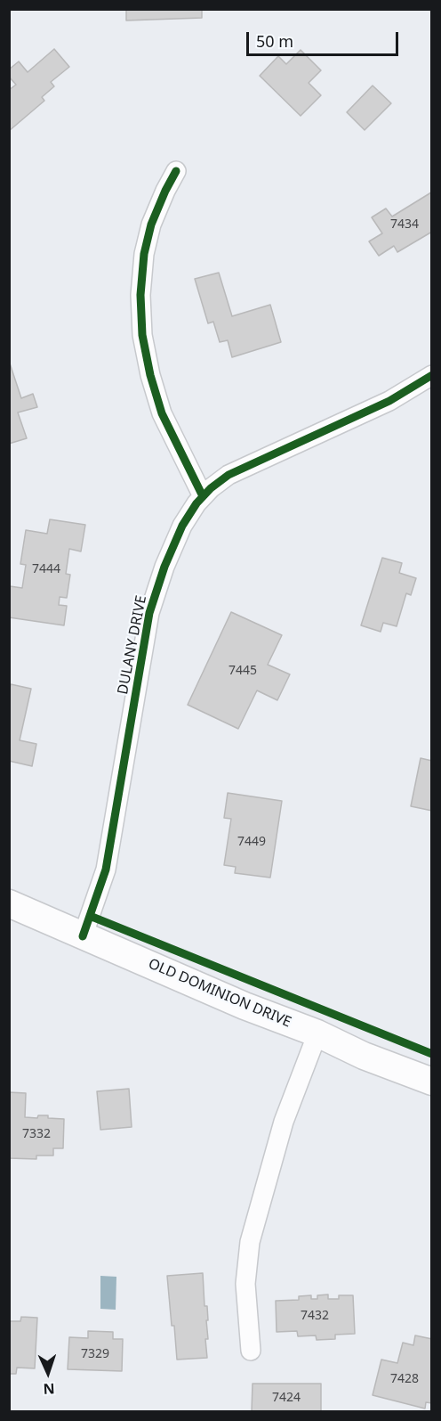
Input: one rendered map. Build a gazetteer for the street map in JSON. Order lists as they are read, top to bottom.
{
  "streets": {
    "main road": ["OLD DOMINION DRIVE"],
    "street": ["DULANY DRIVE"]
  },
  "crossings": [
    ["DULANY DRIVE", "OLD DOMINION DRIVE"]
  ],
  "house_numbers": [
    "7434",
    "7444",
    "7445",
    "7449",
    "7332",
    "7432",
    "7329",
    "7428",
    "7424"
  ],
  "scale_bar": "50 m",
  "north": "bottom"
}
